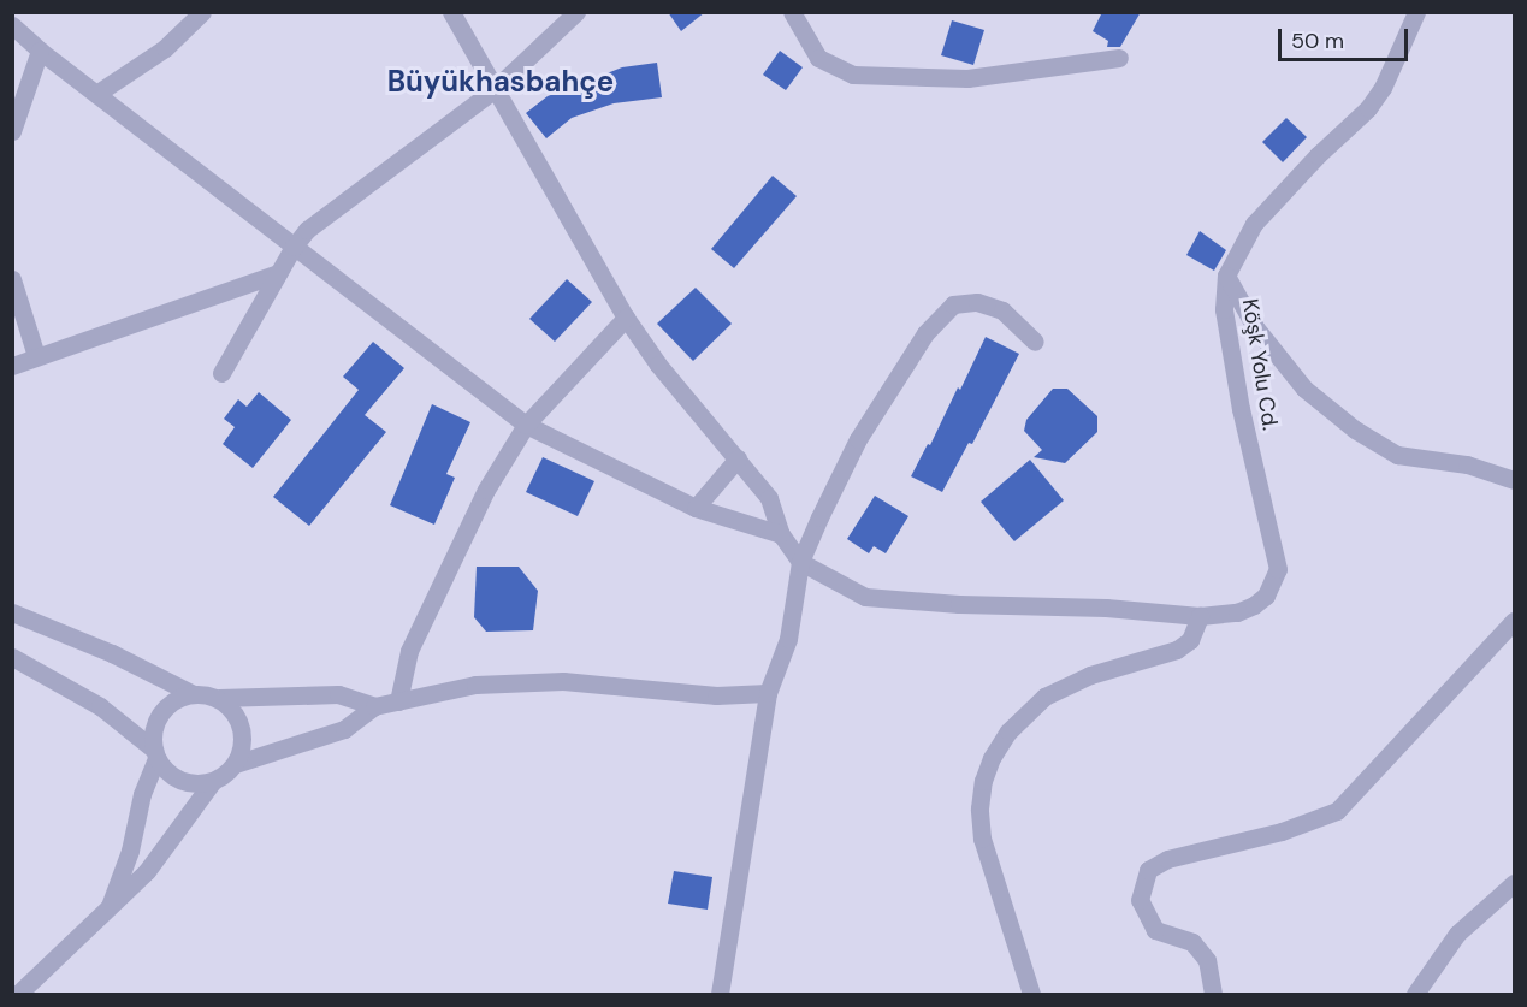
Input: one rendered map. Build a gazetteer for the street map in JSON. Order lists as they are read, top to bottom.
{
  "streets": {
    "street": ["Köşk Yolu Cd."]
  },
  "districts": ["Büyükhasbahçe"],
  "scale_bar": "50 m"
}
